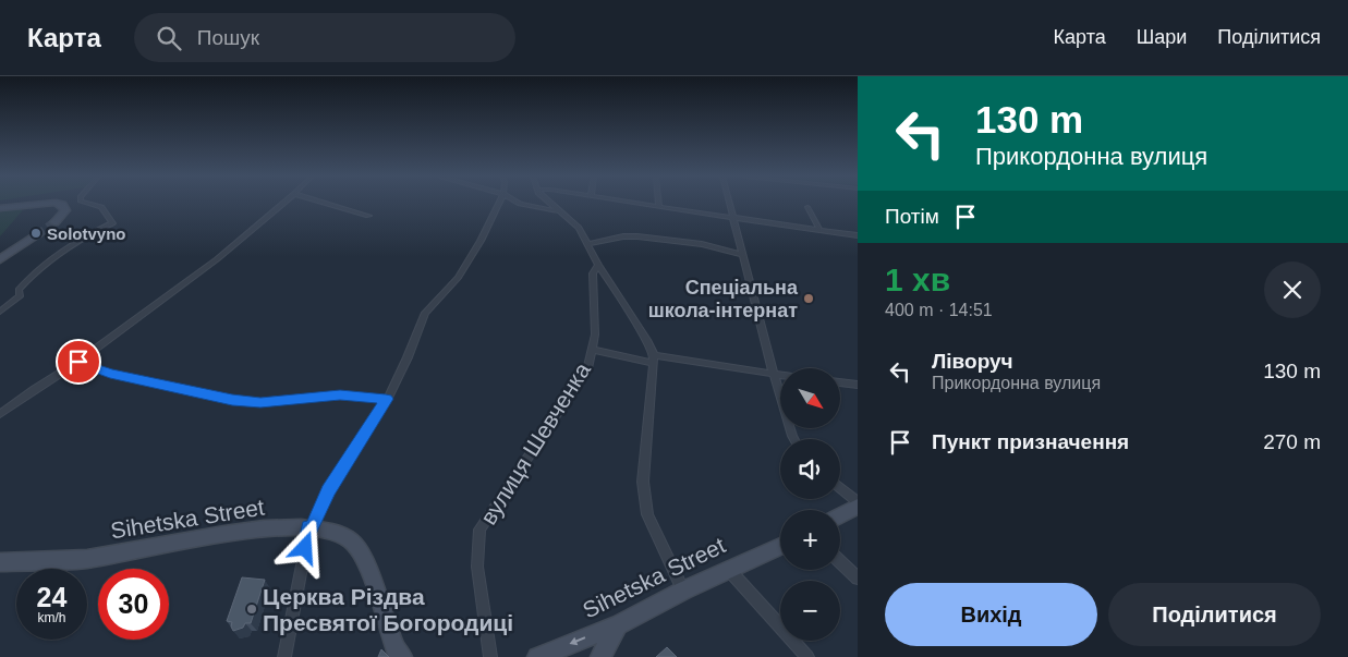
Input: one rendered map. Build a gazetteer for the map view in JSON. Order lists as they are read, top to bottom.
{
  "streets": {
    "street": ["вулиця Шевченка", "Sihetska Street"]
  },
  "places": ["Solotvyno", "Спеціальна школа-інтернат", "Церква Різдва Пресвятої Богородиці"],
  "north": "bottom right",
  "page": {
    "header": "Карта",
    "search": "Пошук",
    "nav": ["Карта", "Шари", "Поділитися"],
    "turn": ["130 m", "Прикордонна вулиця"],
    "then": "Потім",
    "heading": ["1 хв", "400 m · 14:51"],
    "list": [
      {
        "name": "Ліворуч",
        "note": "Прикордонна вулиця",
        "value": "130 m"
      },
      {
        "name": "Пункт призначення",
        "value": "270 m"
      }
    ],
    "map_buttons": ["+", "−"],
    "speed": "24 km/h",
    "limit": "30",
    "buttons": ["Вихід", "Поділитися"]
  }
}
